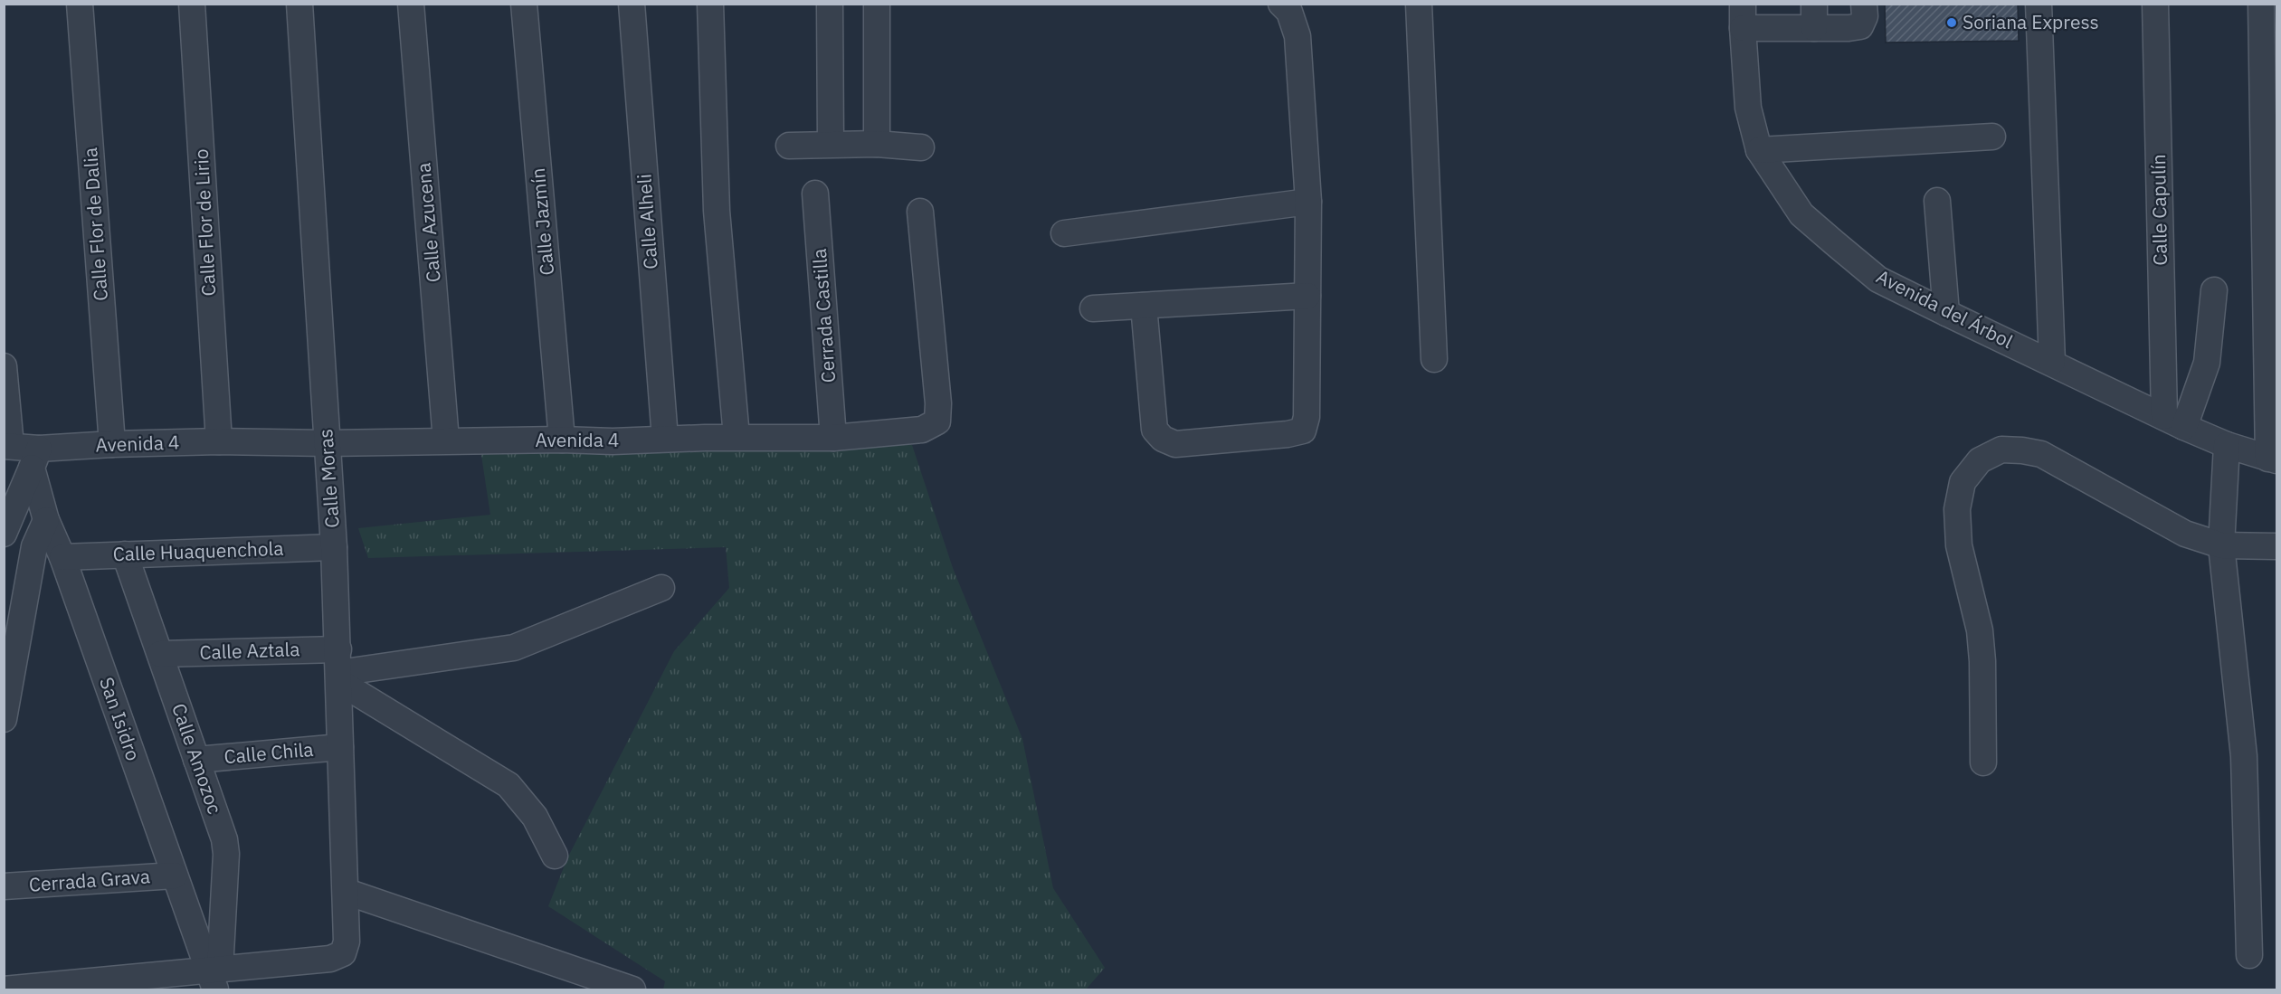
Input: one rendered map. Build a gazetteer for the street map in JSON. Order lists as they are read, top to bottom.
{
  "streets": {
    "street": [
      "Calle Capulín",
      "Calle Jazmín",
      "Calle Alheli",
      "Calle Flor de Lirio",
      "Calle Azucena",
      "Calle Flor de Dalia",
      "Avenida del Árbol",
      "Cerrada Castilla",
      "Avenida 4",
      "Calle Moras",
      "Calle Huaquenchola",
      "Calle Aztala",
      "San Isidro",
      "Calle Chila",
      "Calle Amozoc",
      "Cerrada Grava"
    ]
  },
  "crossings": [
    ["Calle Capulín", "Avenida del Árbol"],
    ["Calle Jazmín", "Avenida 4"],
    ["Calle Alheli", "Avenida 4"],
    ["Calle Flor de Lirio", "Avenida 4"],
    ["Calle Azucena", "Avenida 4"],
    ["Calle Flor de Dalia", "Avenida 4"],
    ["Cerrada Castilla", "Avenida 4"],
    ["Avenida 4", "Calle Moras"],
    ["Avenida 4", "San Isidro"],
    ["Calle Moras", "Calle Huaquenchola"],
    ["Calle Moras", "Calle Aztala"],
    ["Calle Moras", "San Isidro"],
    ["Calle Moras", "Calle Chila"],
    ["Calle Moras", "Calle Amozoc"],
    ["Calle Huaquenchola", "San Isidro"],
    ["Calle Huaquenchola", "Calle Amozoc"],
    ["Calle Aztala", "Calle Amozoc"],
    ["San Isidro", "Calle Amozoc"],
    ["San Isidro", "Cerrada Grava"],
    ["Calle Chila", "Calle Amozoc"]
  ],
  "places": ["Soriana Express"]
}
